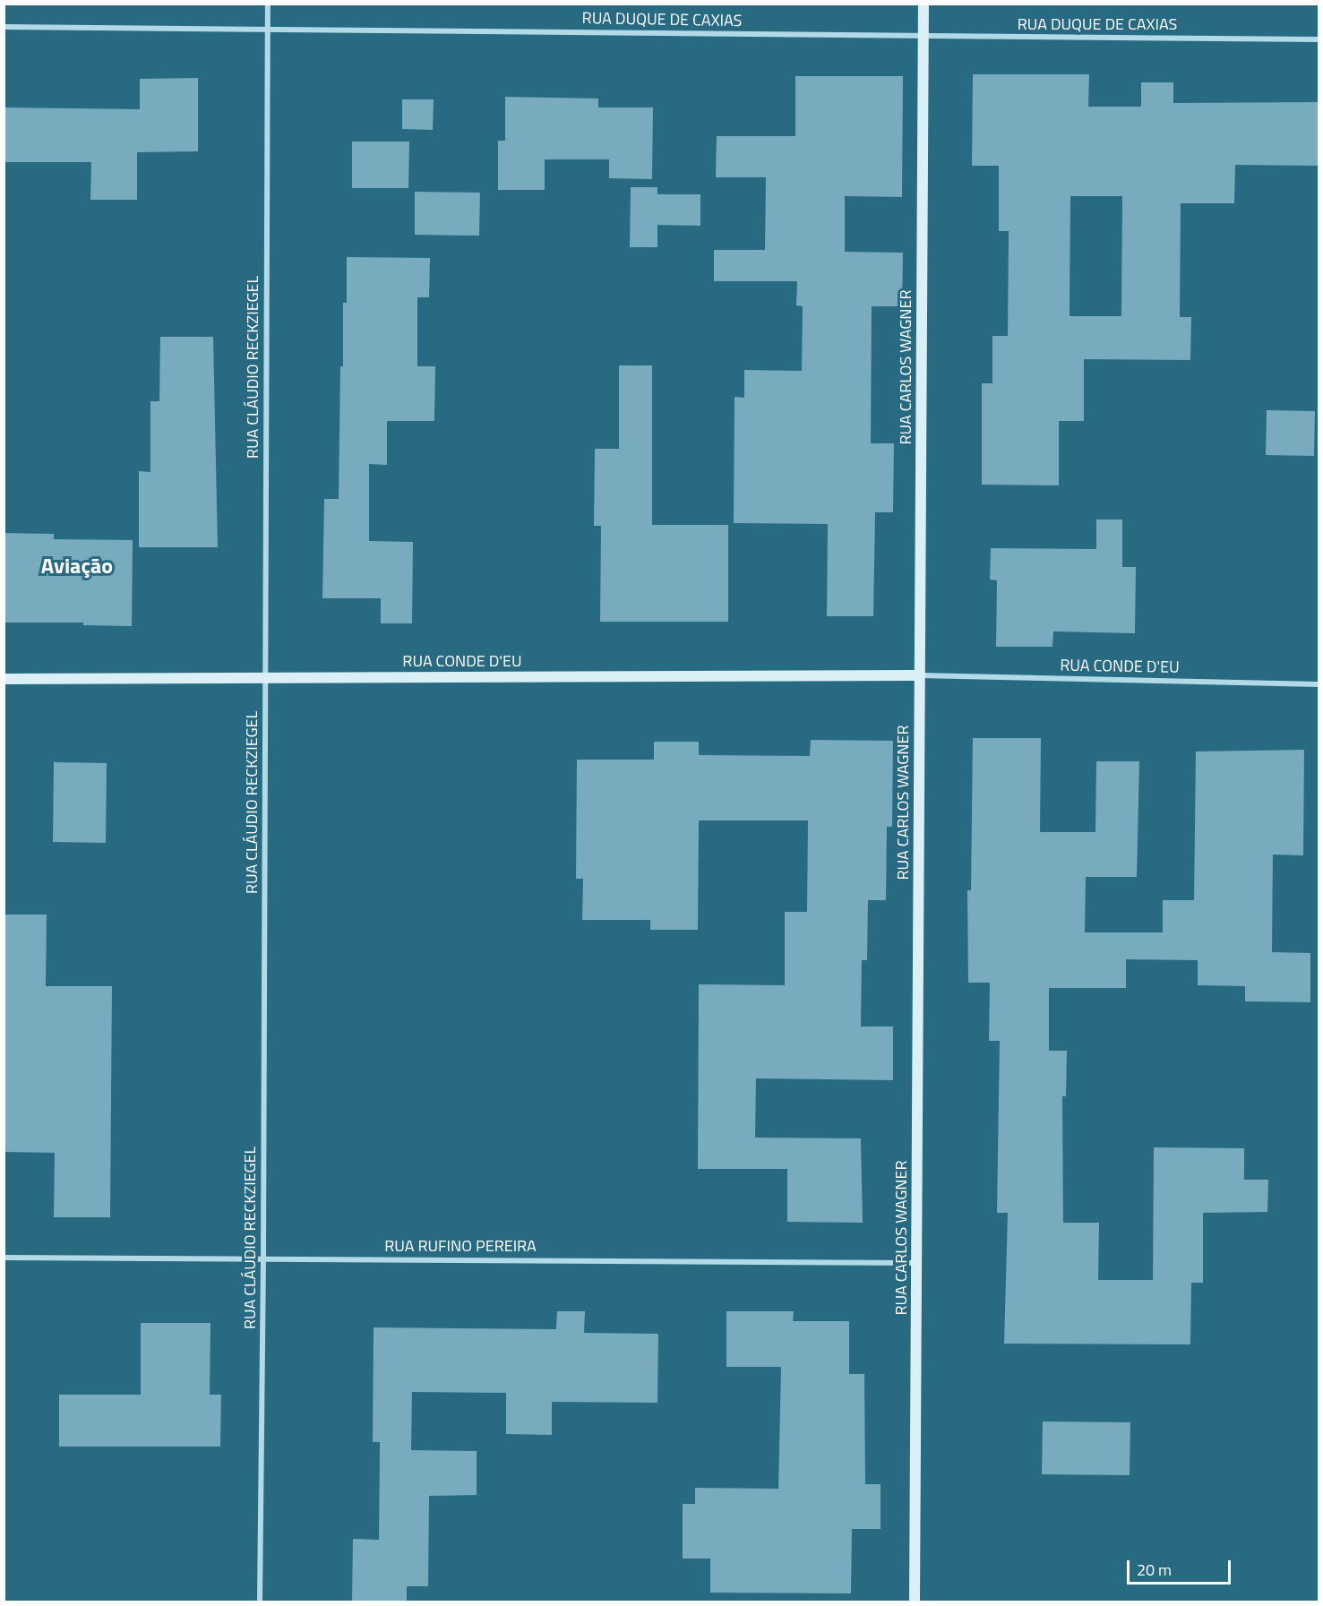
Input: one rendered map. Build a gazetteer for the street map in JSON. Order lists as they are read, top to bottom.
{
  "streets": {
    "main road": ["RUA CARLOS WAGNER", "RUA CONDE D'EU"],
    "street": ["RUA DUQUE DE CAXIAS", "RUA CLÁUDIO RECKZIEGEL", "RUA RUFINO PEREIRA"]
  },
  "crossings": [
    ["RUA DUQUE DE CAXIAS", "RUA CLÁUDIO RECKZIEGEL"],
    ["RUA DUQUE DE CAXIAS", "RUA CARLOS WAGNER"],
    ["RUA CLÁUDIO RECKZIEGEL", "RUA CONDE D'EU"],
    ["RUA CLÁUDIO RECKZIEGEL", "RUA RUFINO PEREIRA"],
    ["RUA CARLOS WAGNER", "RUA CONDE D'EU"],
    ["RUA CARLOS WAGNER", "RUA RUFINO PEREIRA"]
  ],
  "districts": ["Aviação"],
  "scale_bar": "20 m"
}
